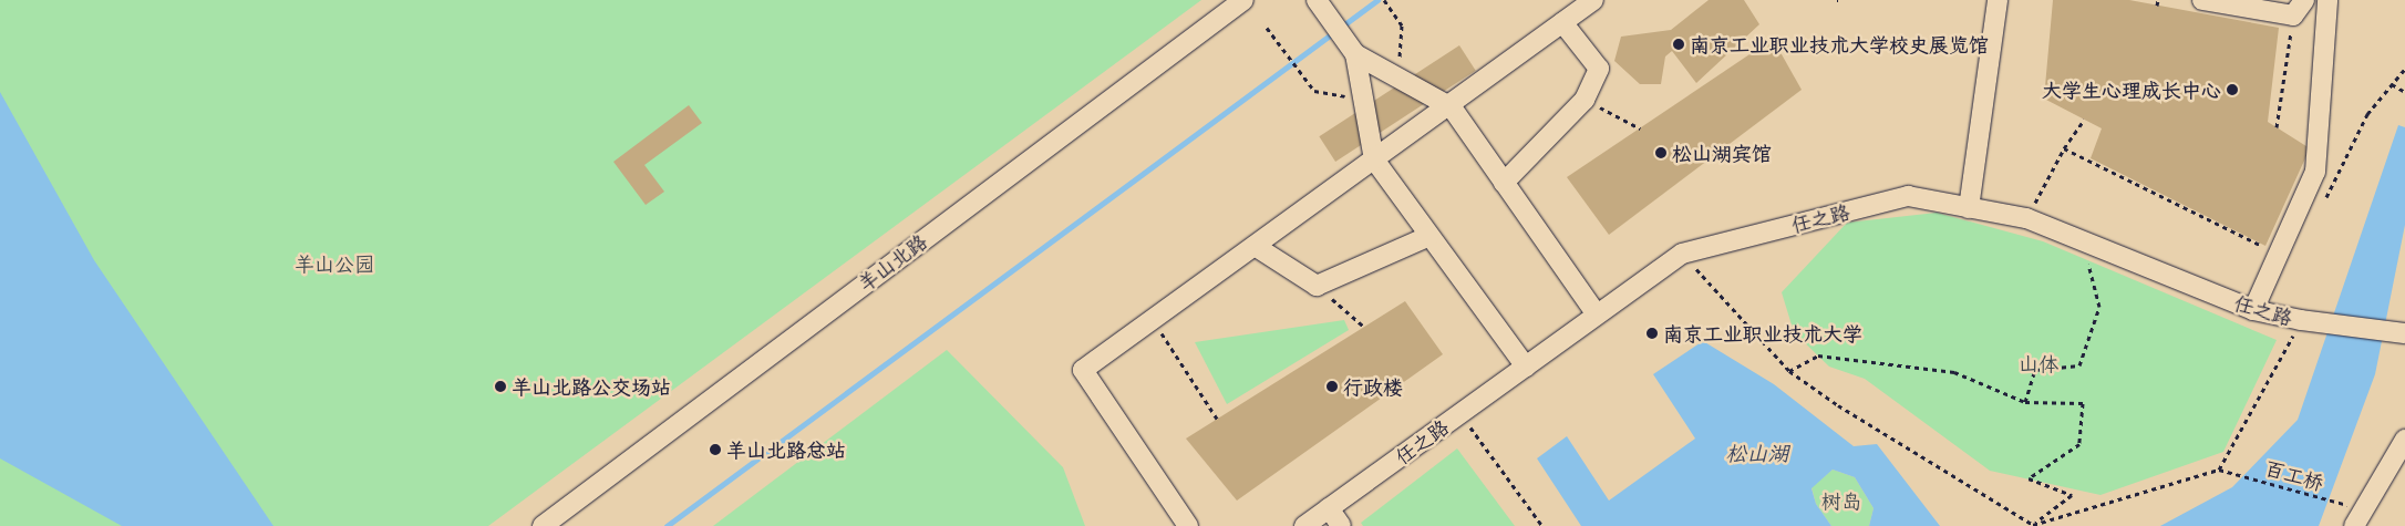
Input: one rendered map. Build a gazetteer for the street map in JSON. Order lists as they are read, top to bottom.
{
  "streets": {
    "street": ["任之路", "羊山北路"],
    "path": ["百工桥"]
  },
  "water": ["松山湖"],
  "parks": ["羊山公园", "山体", "树岛"],
  "places": [
    "南京工业职业技术大学校史展览馆",
    "大学生心理成长中心",
    "松山湖宾馆",
    "南京工业职业技术大学",
    "羊山北路公交场站",
    "行政楼",
    "羊山北路总站"
  ]
}
